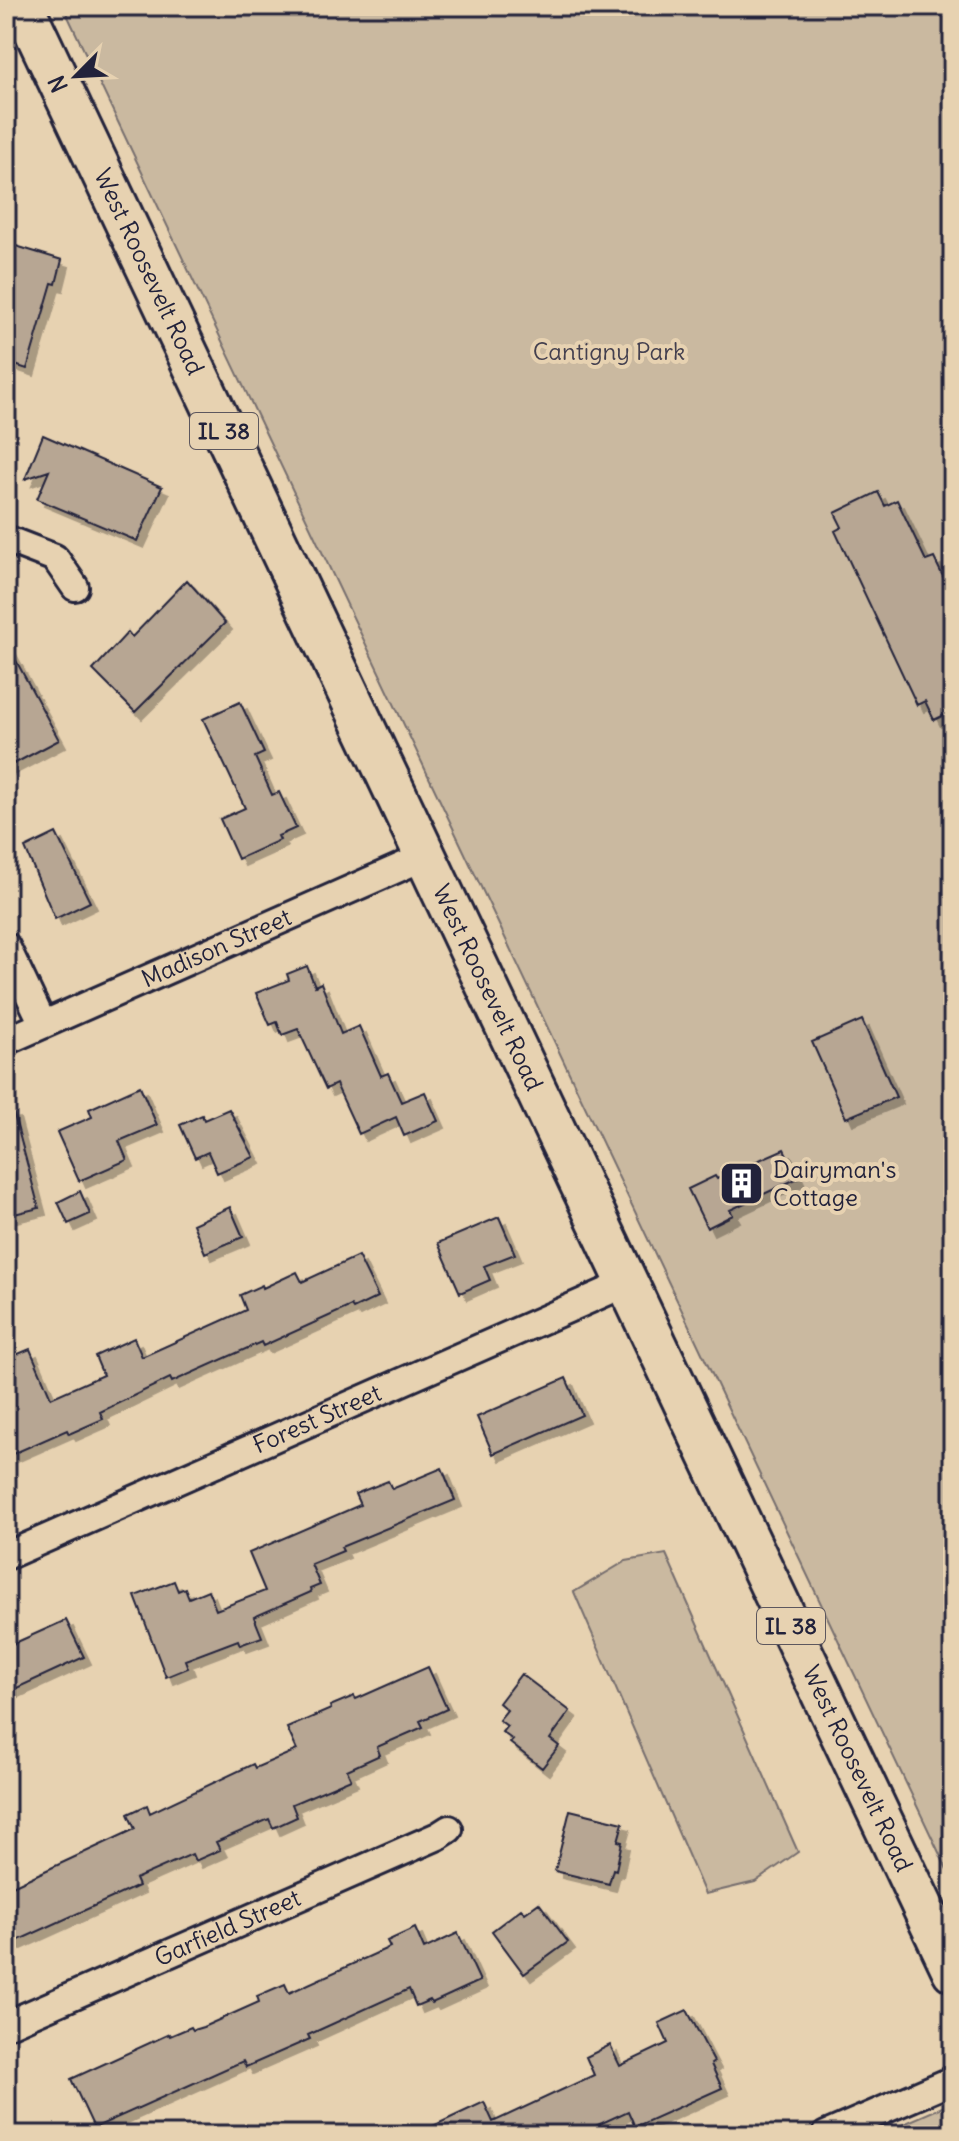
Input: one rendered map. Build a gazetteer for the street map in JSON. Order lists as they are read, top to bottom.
{
  "streets": {
    "main road": ["West Roosevelt Road", "IL 38"],
    "street": ["Madison Street", "Forest Street", "Garfield Street"]
  },
  "crossings": [
    ["West Roosevelt Road", "Madison Street"],
    ["West Roosevelt Road", "Forest Street"]
  ],
  "parks": ["Cantigny Park"],
  "places": {
    "building": ["Dairyman's Cottage"]
  },
  "north": "bottom left"
}
